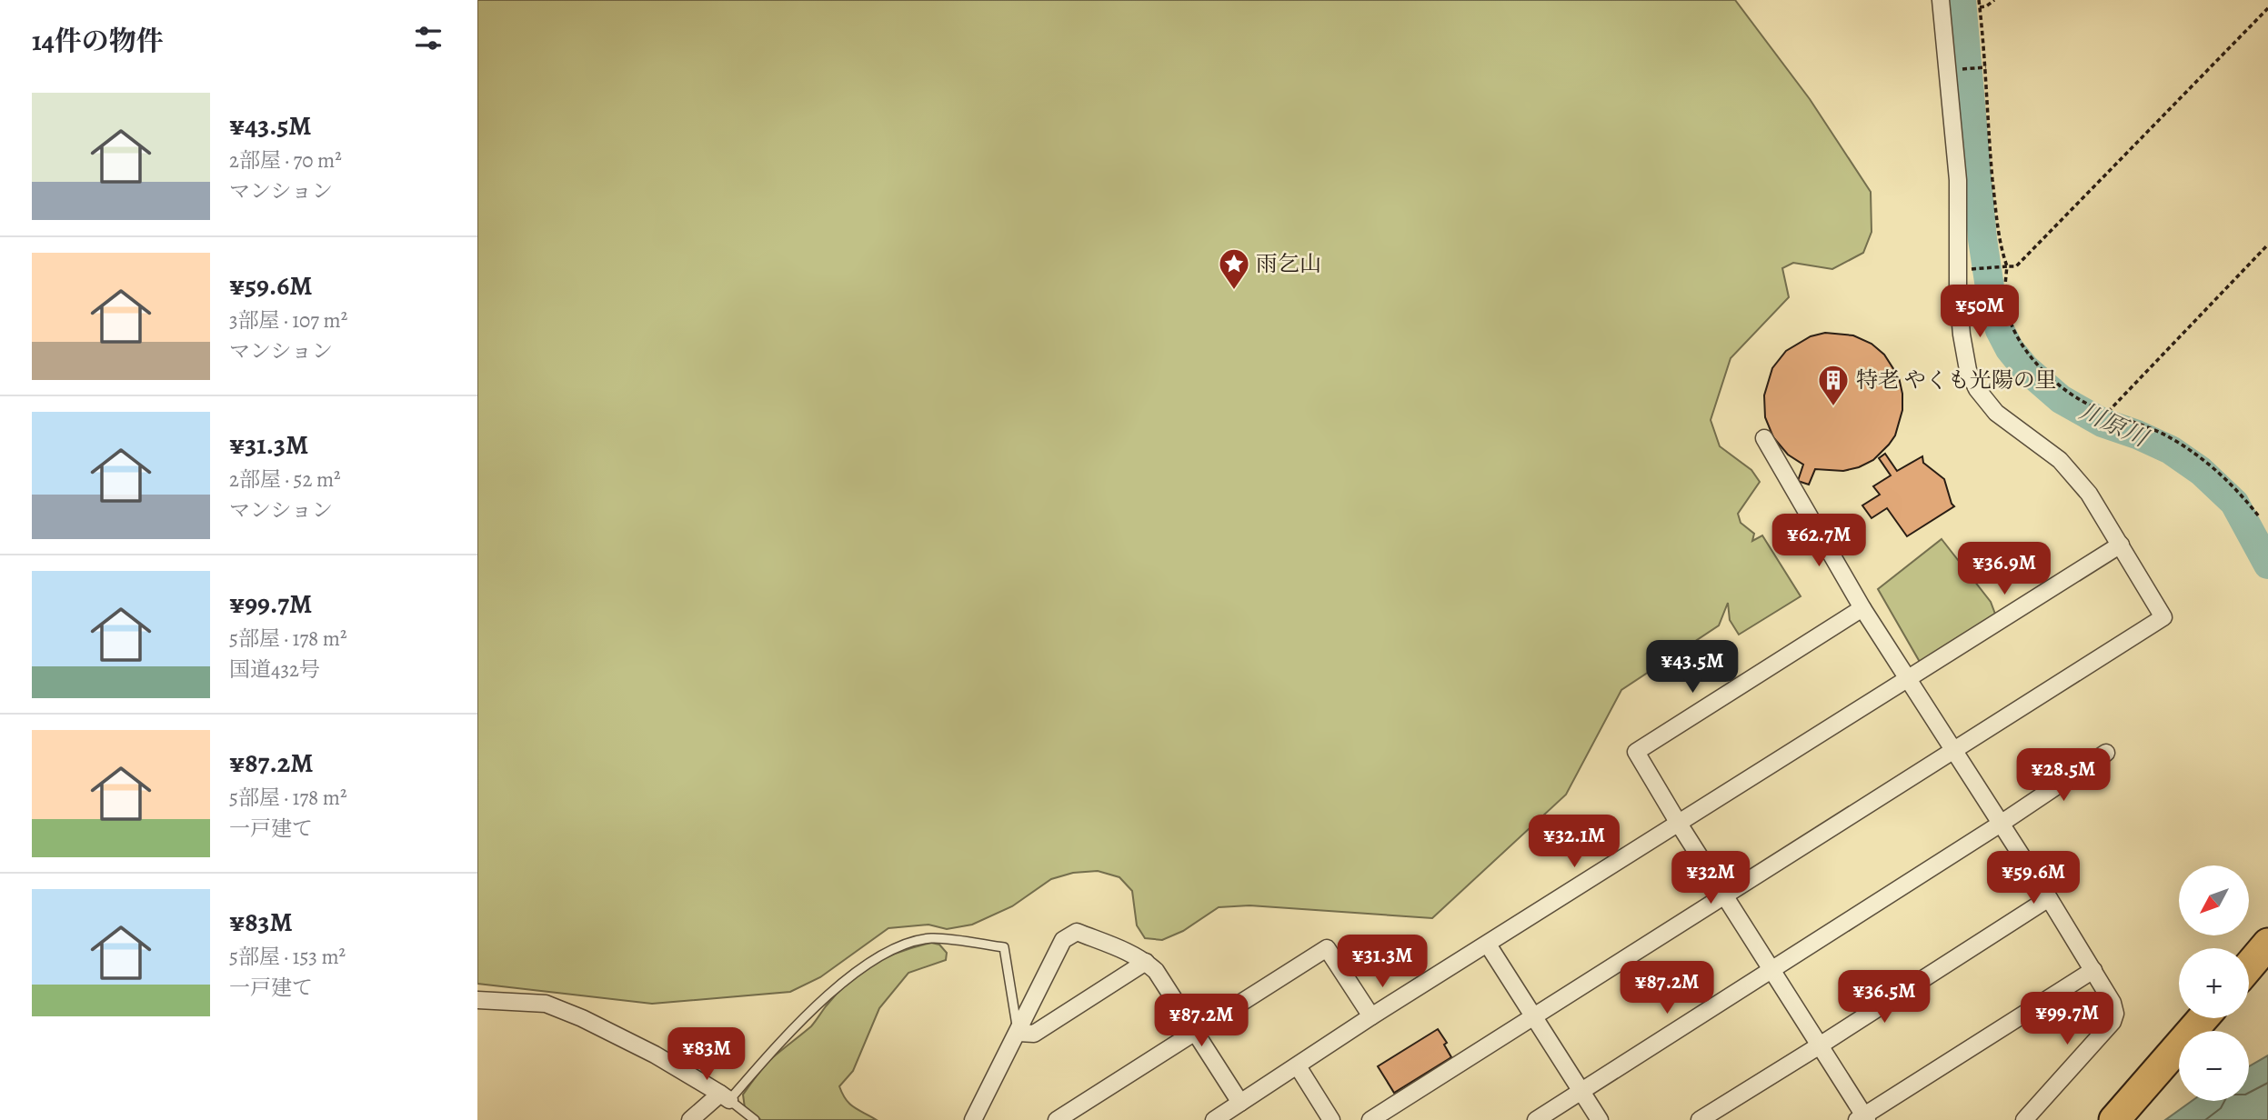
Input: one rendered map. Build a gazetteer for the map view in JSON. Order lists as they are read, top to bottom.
{
  "water": ["川原川"],
  "places": {
    "place": ["雨乞山"],
    "building": ["特老 やくも光陽の里"]
  },
  "north": "bottom left",
  "page": {
    "heading": "14件の物件",
    "list": [
      {
        "name": "¥43.5M",
        "note": "2部屋 · 70 m² · マンション"
      },
      {
        "name": "¥59.6M",
        "note": "3部屋 · 107 m² · マンション"
      },
      {
        "name": "¥31.3M",
        "note": "2部屋 · 52 m² · マンション"
      },
      {
        "name": "¥99.7M",
        "note": "5部屋 · 178 m² · 国道432号"
      },
      {
        "name": "¥87.2M",
        "note": "5部屋 · 178 m² · 一戸建て"
      },
      {
        "name": "¥83M",
        "note": "5部屋 · 153 m² · 一戸建て"
      }
    ],
    "price": [
      "¥50M",
      "¥62.7M",
      "¥36.9M",
      "¥43.5M",
      "¥28.5M",
      "¥32.1M",
      "¥32M",
      "¥59.6M",
      "¥31.3M",
      "¥87.2M",
      "¥36.5M",
      "¥99.7M",
      "¥87.2M",
      "¥83M"
    ],
    "map_buttons": ["+", "−"]
  }
}
